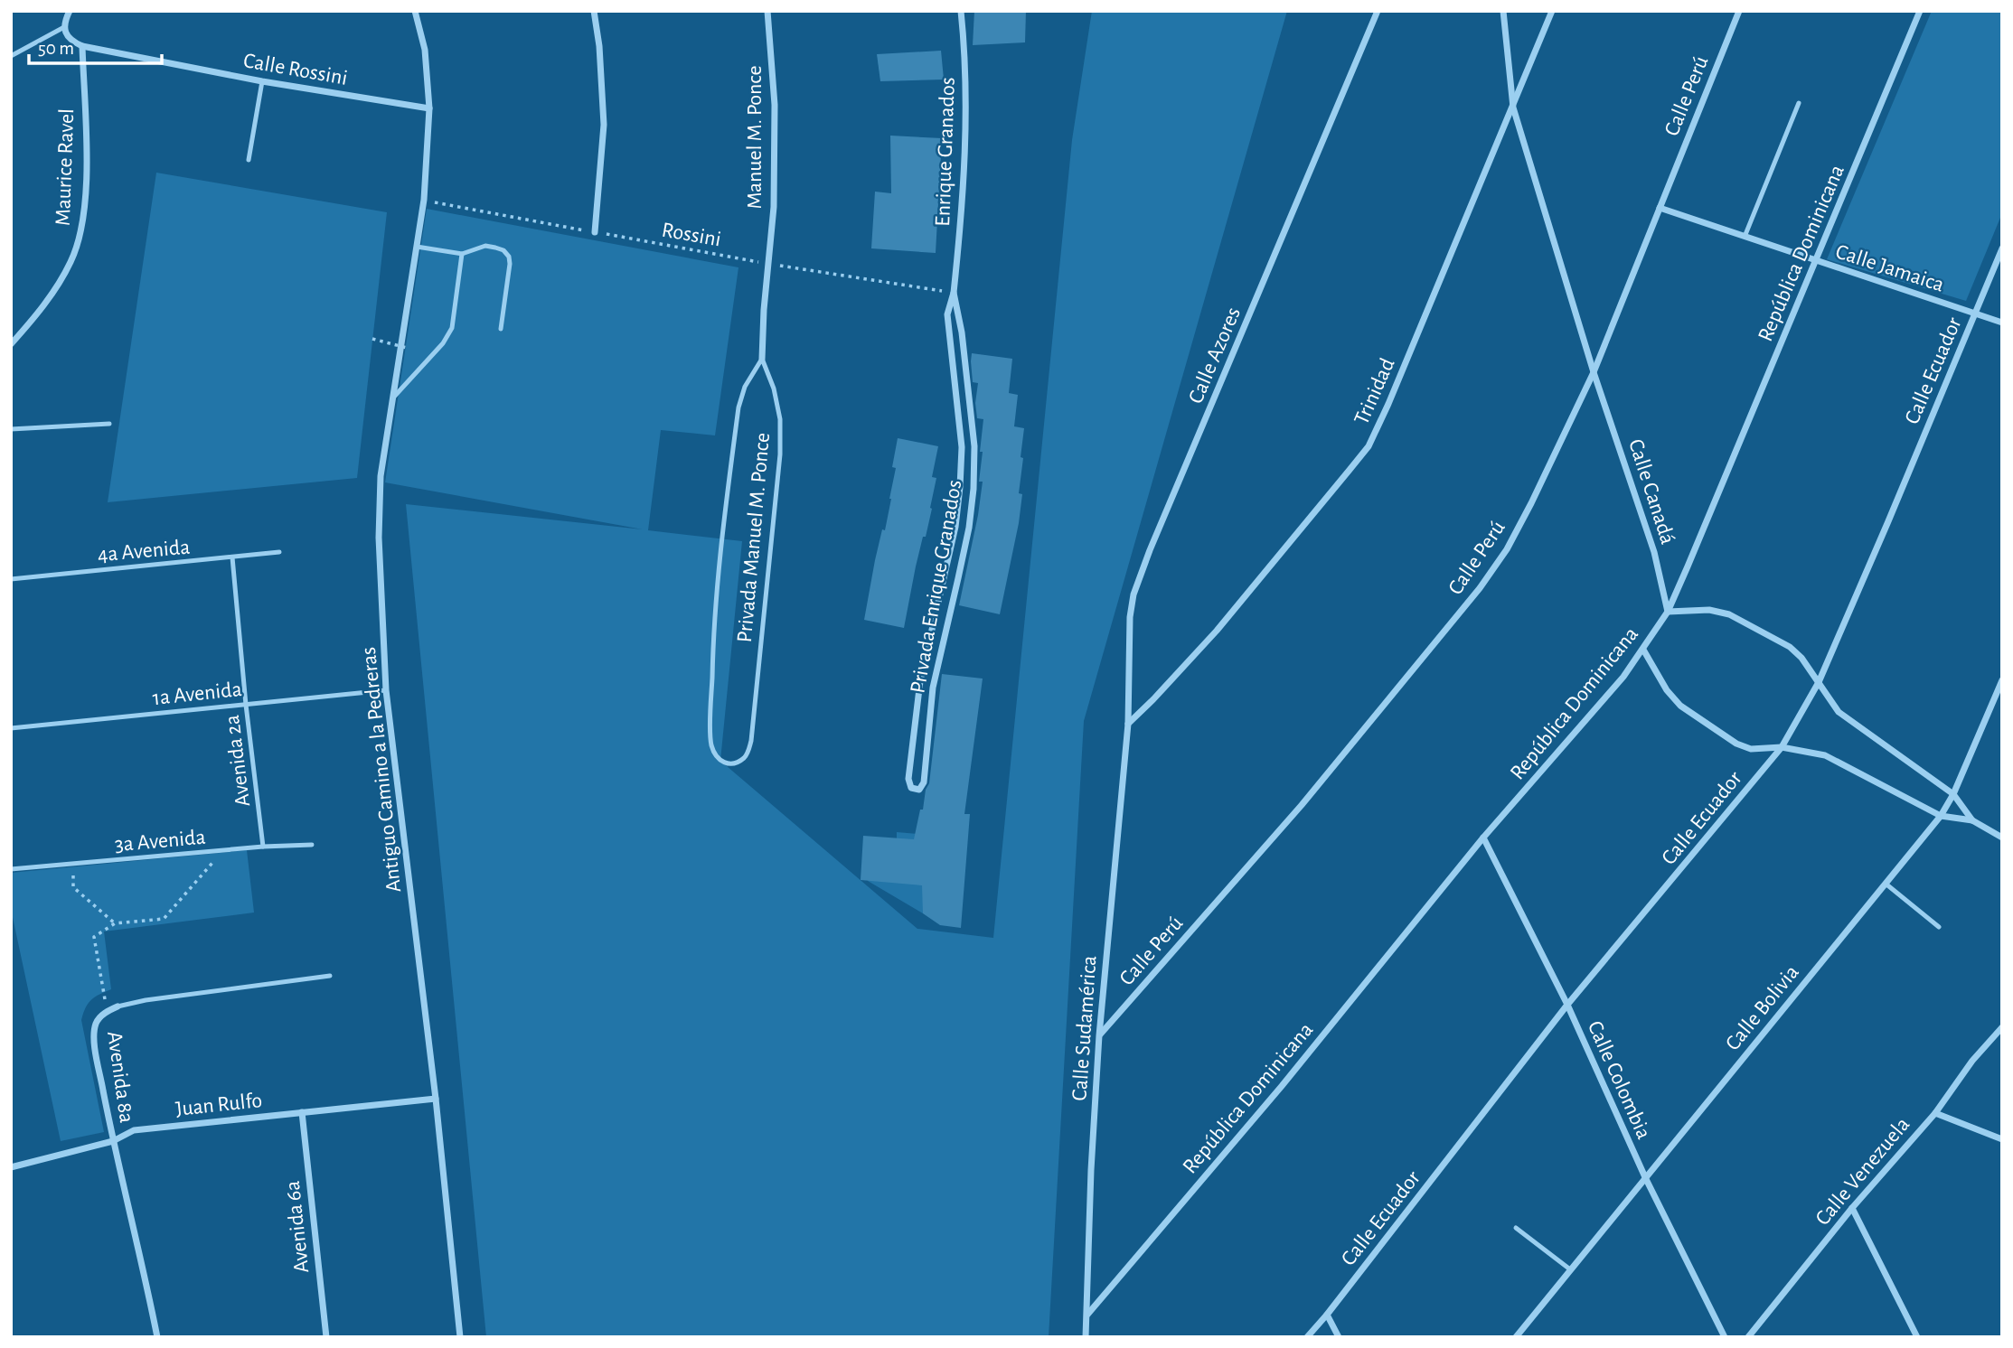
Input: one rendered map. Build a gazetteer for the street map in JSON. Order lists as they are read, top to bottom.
{
  "streets": {
    "street": [
      "Calle Rossini",
      "Calle Perú",
      "Manuel M. Ponce",
      "Enrique Granados",
      "Maurice Ravel",
      "República Dominicana",
      "Calle Jamaica",
      "Calle Azores",
      "Calle Ecuador",
      "Trinidad",
      "Calle Canadá",
      "Privada Manuel M. Ponce",
      "Privada Enrique Granados",
      "Antiguo Camino a la Pedreras",
      "Calle Bolivia",
      "Calle Sudamérica",
      "Avenida 8a",
      "Calle Colombia",
      "Juan Rulfo",
      "Calle Venezuela",
      "Avenida 6a"
    ],
    "lane": [
      "4a Avenida",
      "1a Avenida",
      "Avenida 2a",
      "3a Avenida"
    ],
    "path": ["Rossini"]
  },
  "crossings": [
    ["Calle Rossini", "Maurice Ravel"],
    ["Calle Rossini", "Antiguo Camino a la Pedreras"],
    ["Calle Perú", "Calle Jamaica"],
    ["Calle Perú", "Calle Canadá"],
    ["Calle Perú", "Calle Sudamérica"],
    ["Manuel M. Ponce", "Rossini"],
    ["Manuel M. Ponce", "Privada Manuel M. Ponce"],
    ["Enrique Granados", "Rossini"],
    ["Enrique Granados", "Privada Enrique Granados"],
    ["Rossini", "Privada Manuel M. Ponce"],
    ["Rossini", "Privada Enrique Granados"],
    ["Rossini", "Antiguo Camino a la Pedreras"],
    ["República Dominicana", "Calle Jamaica"],
    ["República Dominicana", "Calle Ecuador"],
    ["República Dominicana", "Calle Canadá"],
    ["República Dominicana", "Calle Sudamérica"],
    ["República Dominicana", "Calle Colombia"],
    ["Calle Jamaica", "Calle Ecuador"],
    ["Calle Azores", "Trinidad"],
    ["Calle Azores", "Calle Sudamérica"],
    ["Calle Ecuador", "Calle Canadá"],
    ["Calle Ecuador", "Calle Colombia"],
    ["Trinidad", "Calle Canadá"],
    ["Trinidad", "Calle Sudamérica"],
    ["4a Avenida", "Avenida 2a"],
    ["1a Avenida", "Avenida 2a"],
    ["1a Avenida", "Antiguo Camino a la Pedreras"],
    ["Avenida 2a", "3a Avenida"],
    ["Antiguo Camino a la Pedreras", "Juan Rulfo"],
    ["Calle Bolivia", "Calle Colombia"],
    ["Avenida 8a", "Juan Rulfo"],
    ["Juan Rulfo", "Avenida 6a"]
  ],
  "scale_bar": "50 m"
}
